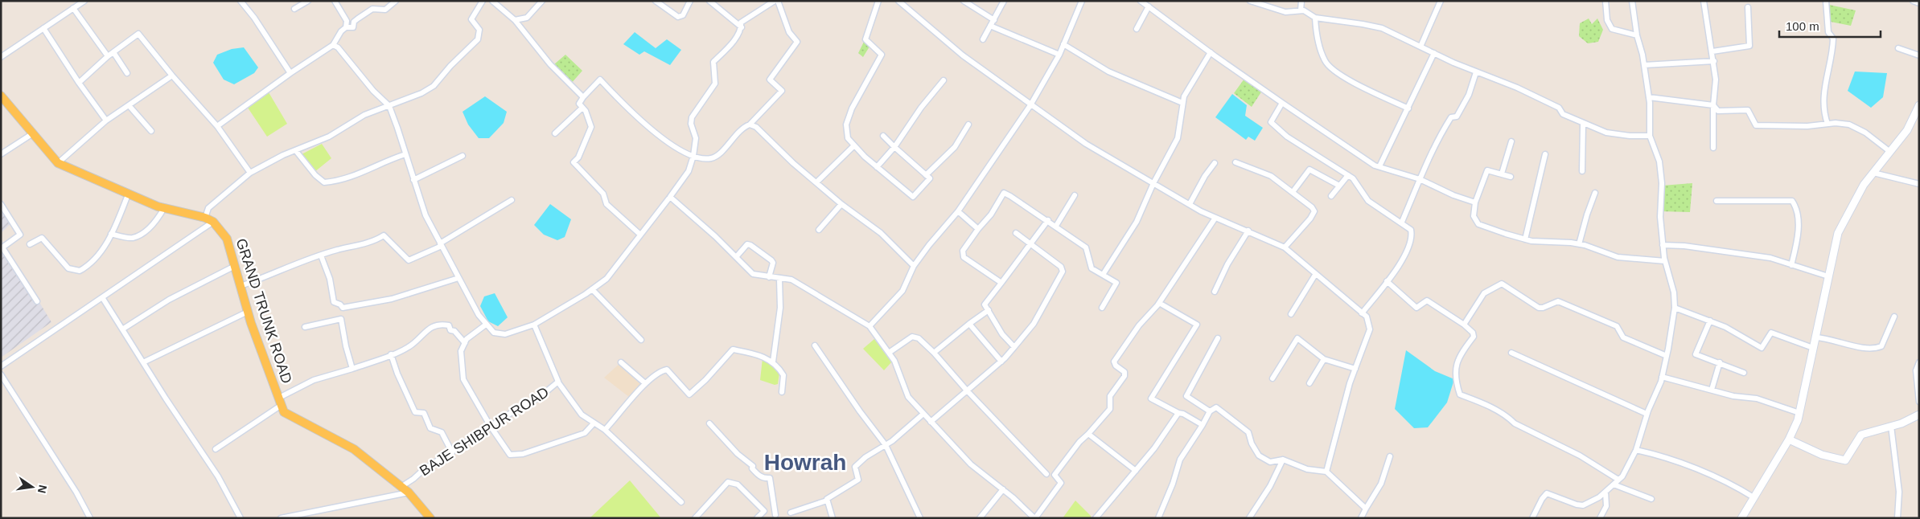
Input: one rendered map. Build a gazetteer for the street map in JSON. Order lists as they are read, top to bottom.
{
  "streets": {
    "main road": ["GRAND TRUNK ROAD"],
    "street": ["BAJE SHIBPUR ROAD"]
  },
  "crossings": [
    ["GRAND TRUNK ROAD", "BAJE SHIBPUR ROAD"]
  ],
  "districts": ["Howrah"],
  "scale_bar": "100 m",
  "north": "right"
}
